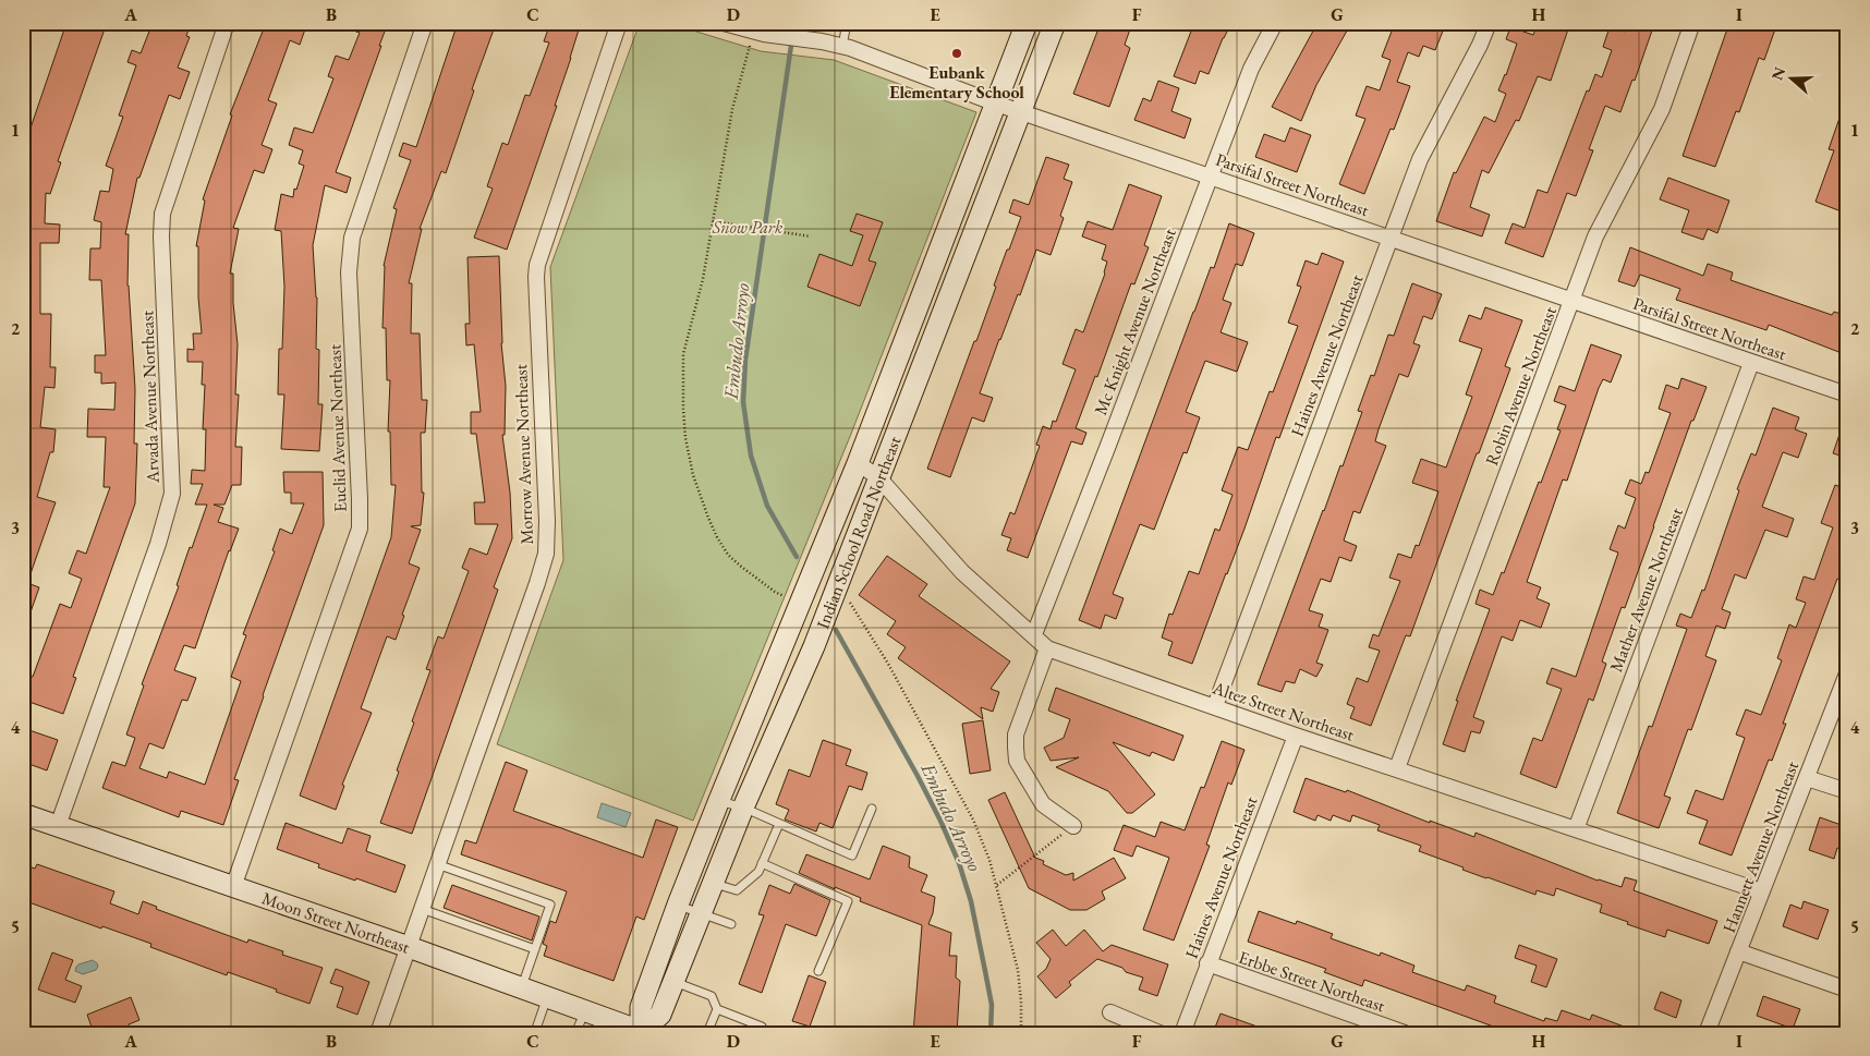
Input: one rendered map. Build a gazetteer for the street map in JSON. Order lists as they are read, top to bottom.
{
  "streets": {
    "street": [
      "Parsifal Street Northeast",
      "Mc Knight Avenue Northeast",
      "Haines Avenue Northeast",
      "Robin Avenue Northeast",
      "Arvada Avenue Northeast",
      "Euclid Avenue Northeast",
      "Morrow Avenue Northeast",
      "Indian School Road Northeast",
      "Mather Avenue Northeast",
      "Altez Street Northeast",
      "Hannett Avenue Northeast",
      "Moon Street Northeast",
      "Erbbe Street Northeast"
    ]
  },
  "crossings": [
    ["Parsifal Street Northeast", "Mc Knight Avenue Northeast"],
    ["Parsifal Street Northeast", "Haines Avenue Northeast"],
    ["Parsifal Street Northeast", "Robin Avenue Northeast"],
    ["Parsifal Street Northeast", "Indian School Road Northeast"],
    ["Parsifal Street Northeast", "Mather Avenue Northeast"],
    ["Mc Knight Avenue Northeast", "Altez Street Northeast"],
    ["Haines Avenue Northeast", "Altez Street Northeast"],
    ["Haines Avenue Northeast", "Erbbe Street Northeast"],
    ["Robin Avenue Northeast", "Altez Street Northeast"],
    ["Arvada Avenue Northeast", "Moon Street Northeast"],
    ["Euclid Avenue Northeast", "Moon Street Northeast"],
    ["Morrow Avenue Northeast", "Moon Street Northeast"],
    ["Indian School Road Northeast", "Altez Street Northeast"],
    ["Indian School Road Northeast", "Moon Street Northeast"],
    ["Mather Avenue Northeast", "Altez Street Northeast"],
    ["Altez Street Northeast", "Hannett Avenue Northeast"]
  ],
  "water": ["Embudo Arroyo"],
  "parks": ["Snow Park"],
  "places": ["Eubank Elementary School"],
  "north": "left",
  "grid": {
    "columns": [
      "A",
      "B",
      "C",
      "D",
      "E",
      "F",
      "G",
      "H",
      "I"
    ],
    "rows": [
      "1",
      "2",
      "3",
      "4",
      "5"
    ]
  }
}
